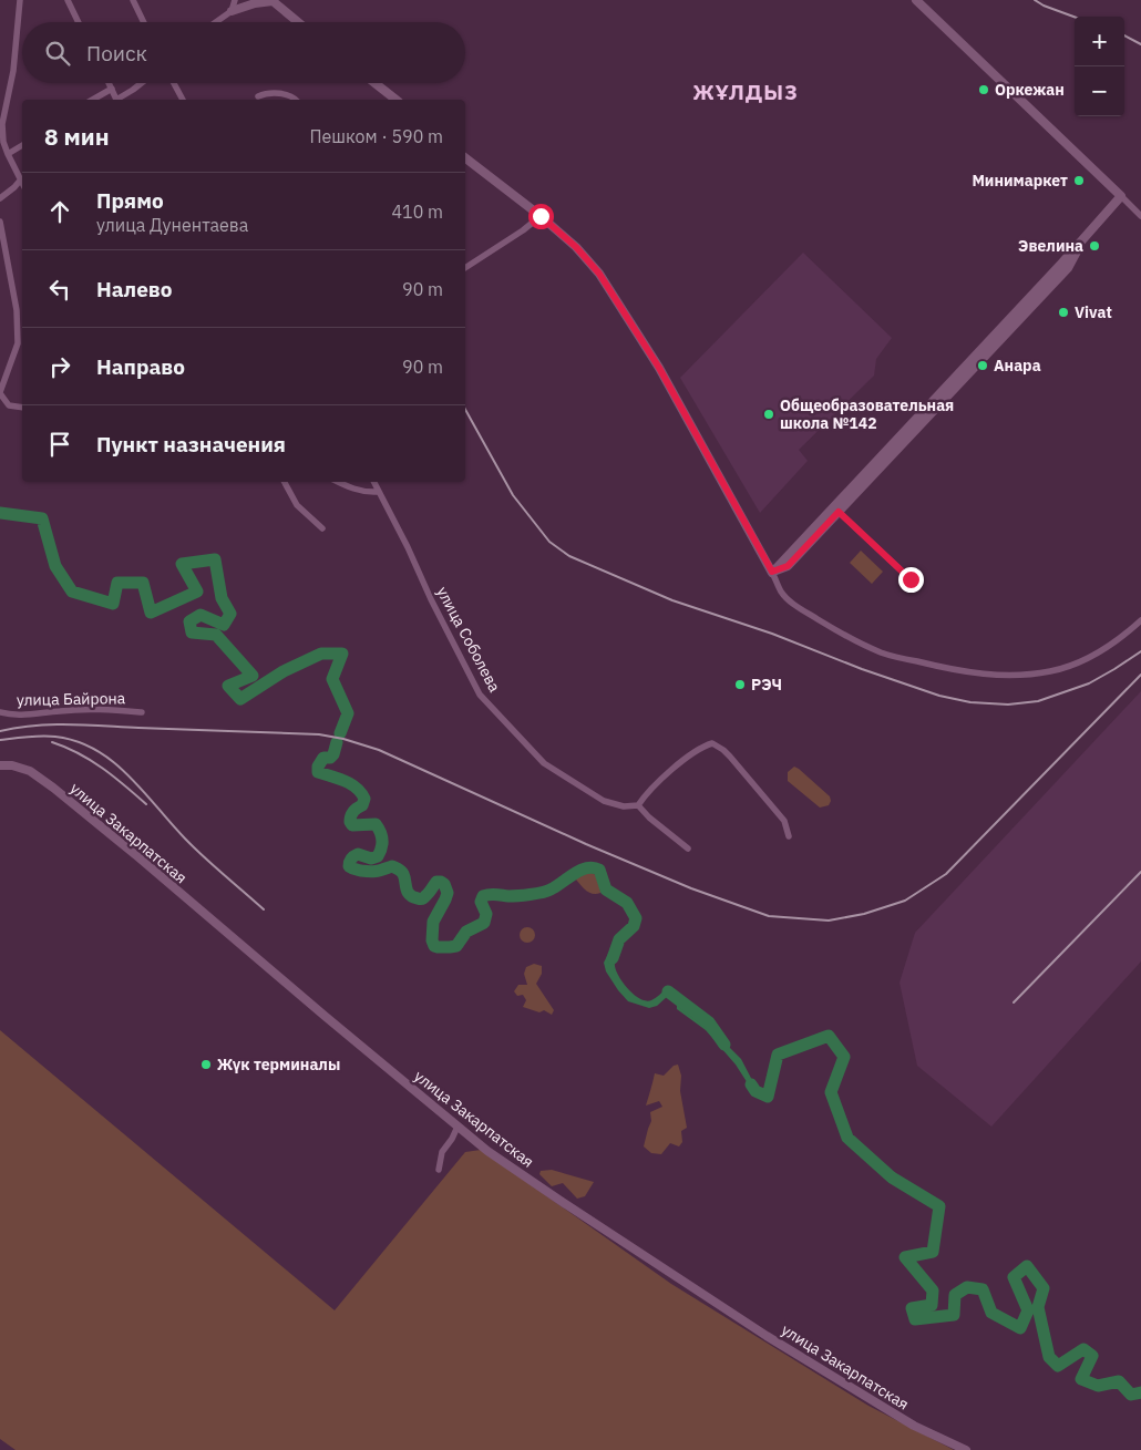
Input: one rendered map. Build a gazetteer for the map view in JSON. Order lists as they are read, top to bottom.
{
  "streets": {
    "street": ["улица Соболева", "улица Байрона", "улица Закарпатская"]
  },
  "districts": ["ЖҰЛДЫЗ"],
  "places": [
    "Оркежан",
    "Минимаркет",
    "Эвелина",
    "Vivat",
    "Анара",
    "Общеобразовательная школа №142",
    "РЭЧ",
    "Жүк терминалы"
  ],
  "page": {
    "map_buttons": ["+", "−"],
    "search": "Поиск",
    "heading": ["8 мин", "Пешком · 590 m"],
    "list": [
      ["Прямо", "улица Дунентаева", "410 m"],
      ["Налево", "90 m"],
      ["Направо", "90 m"],
      "Пункт назначения"
    ]
  }
}
